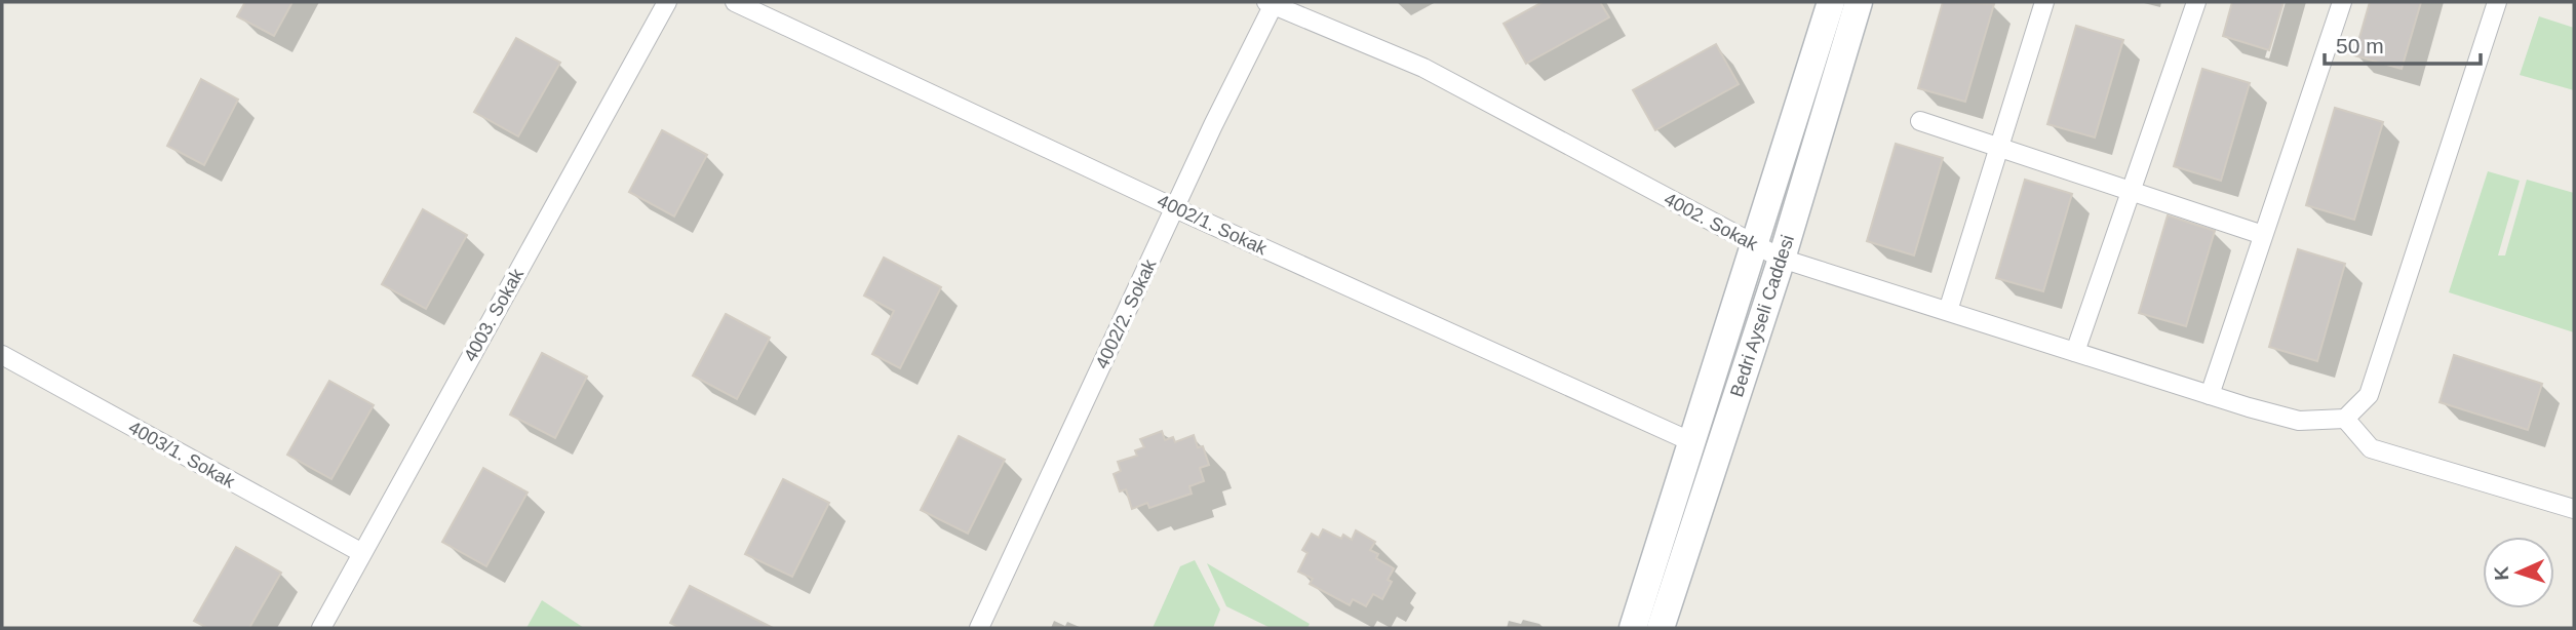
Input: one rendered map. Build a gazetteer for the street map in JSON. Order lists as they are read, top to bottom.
{
  "streets": {
    "main road": ["Bedri Ayseli Caddesi"],
    "street": [
      "4002. Sokak",
      "4002/1. Sokak",
      "4002/2. Sokak",
      "4003. Sokak",
      "4003/1. Sokak"
    ]
  },
  "crossings": [
    ["4002. Sokak", "4002/2. Sokak"],
    ["4002. Sokak", "Bedri Ayseli Caddesi"],
    ["4002/1. Sokak", "4002/2. Sokak"],
    ["4002/1. Sokak", "Bedri Ayseli Caddesi"],
    ["4003. Sokak", "4003/1. Sokak"]
  ],
  "scale_bar": "50 m",
  "north": "left"
}
